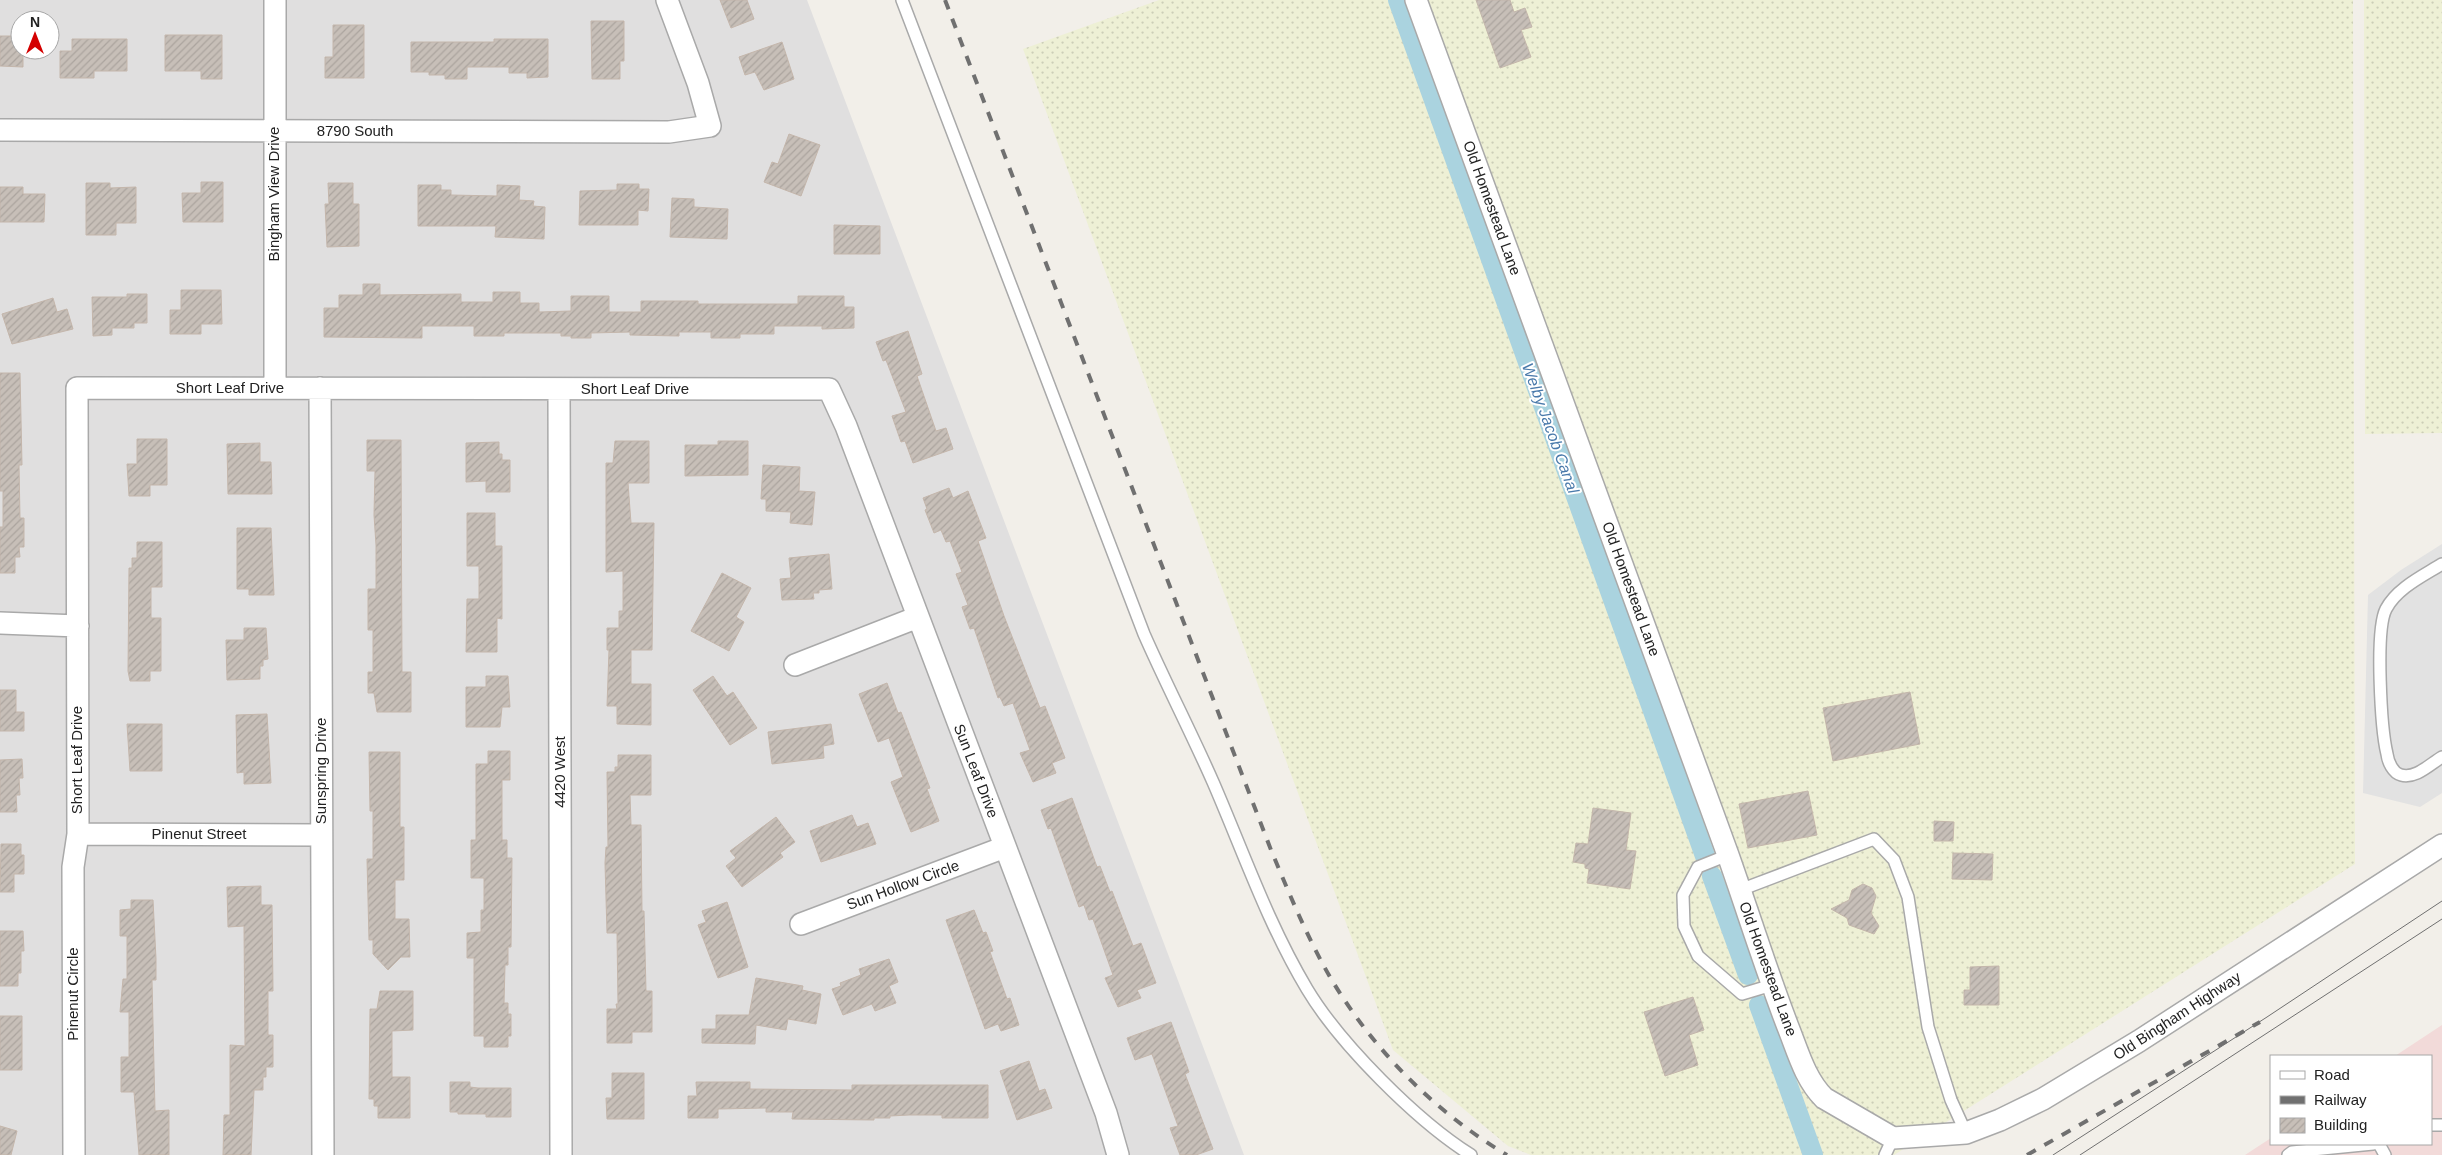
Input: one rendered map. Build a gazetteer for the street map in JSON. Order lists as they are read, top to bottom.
{
  "streets": {
    "street": [
      "8790 South",
      "Bingham View Drive",
      "Old Homestead Lane",
      "Short Leaf Drive",
      "Sunspring Drive",
      "Sun Leaf Drive",
      "4420 West",
      "Pinenut Street",
      "Sun Hollow Circle",
      "Pinenut Circle",
      "Old Bingham Highway"
    ]
  },
  "crossings": [
    ["8790 South", "Bingham View Drive"],
    ["Bingham View Drive", "Short Leaf Drive"],
    ["Old Homestead Lane", "Old Bingham Highway"],
    ["Short Leaf Drive", "Sunspring Drive"],
    ["Short Leaf Drive", "Sun Leaf Drive"],
    ["Short Leaf Drive", "4420 West"],
    ["Short Leaf Drive", "Pinenut Street"],
    ["Short Leaf Drive", "Pinenut Circle"],
    ["Sunspring Drive", "Pinenut Street"],
    ["Sun Leaf Drive", "Sun Hollow Circle"],
    ["Pinenut Street", "Pinenut Circle"]
  ],
  "water": ["Welby Jacob Canal"],
  "legend": ["Road", "Railway", "Building"],
  "north": "top"
}
